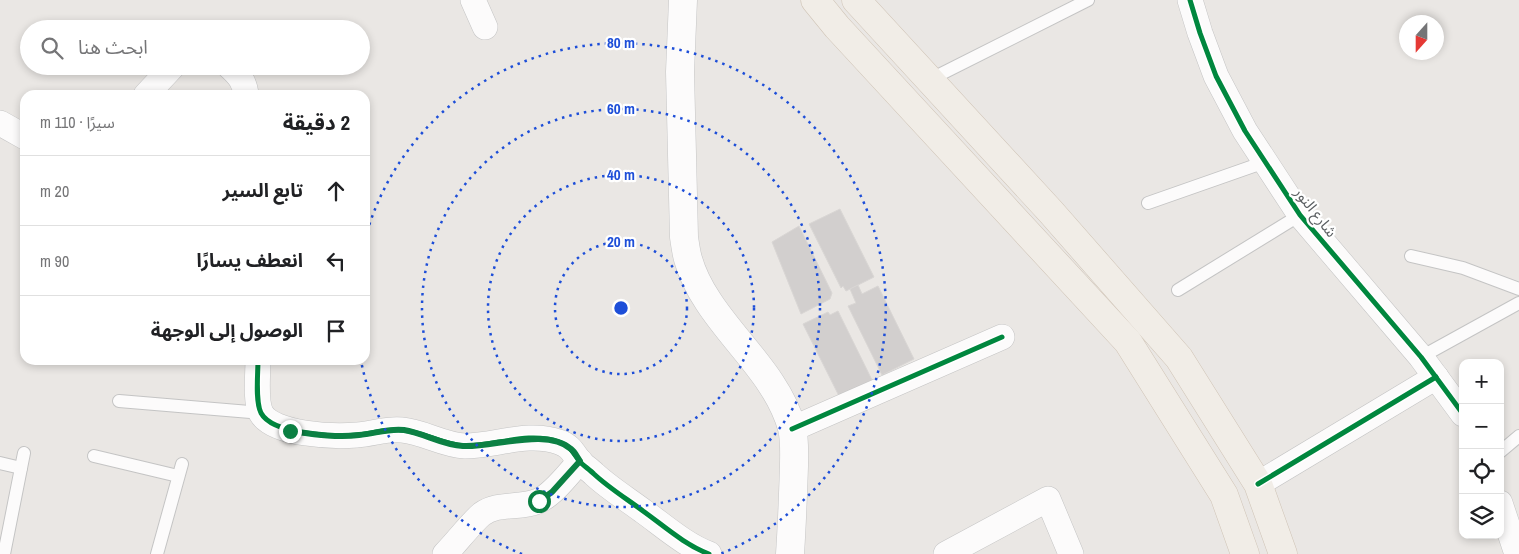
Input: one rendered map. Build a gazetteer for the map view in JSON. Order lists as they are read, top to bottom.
{
  "streets": {
    "street": ["شارع النور"]
  },
  "north": "bottom",
  "page": {
    "search": "ابحث هنا",
    "heading": ["2 دقيقة", "سيرًا · 110 m"],
    "list": [
      ["تابع السير", "20 m"],
      ["انعطف يسارًا", "90 m"],
      "الوصول إلى الوجهة"
    ],
    "map_buttons": ["+", "−"]
  },
  "rings": [
    "80 m",
    "60 m",
    "40 m",
    "20 m"
  ]
}
